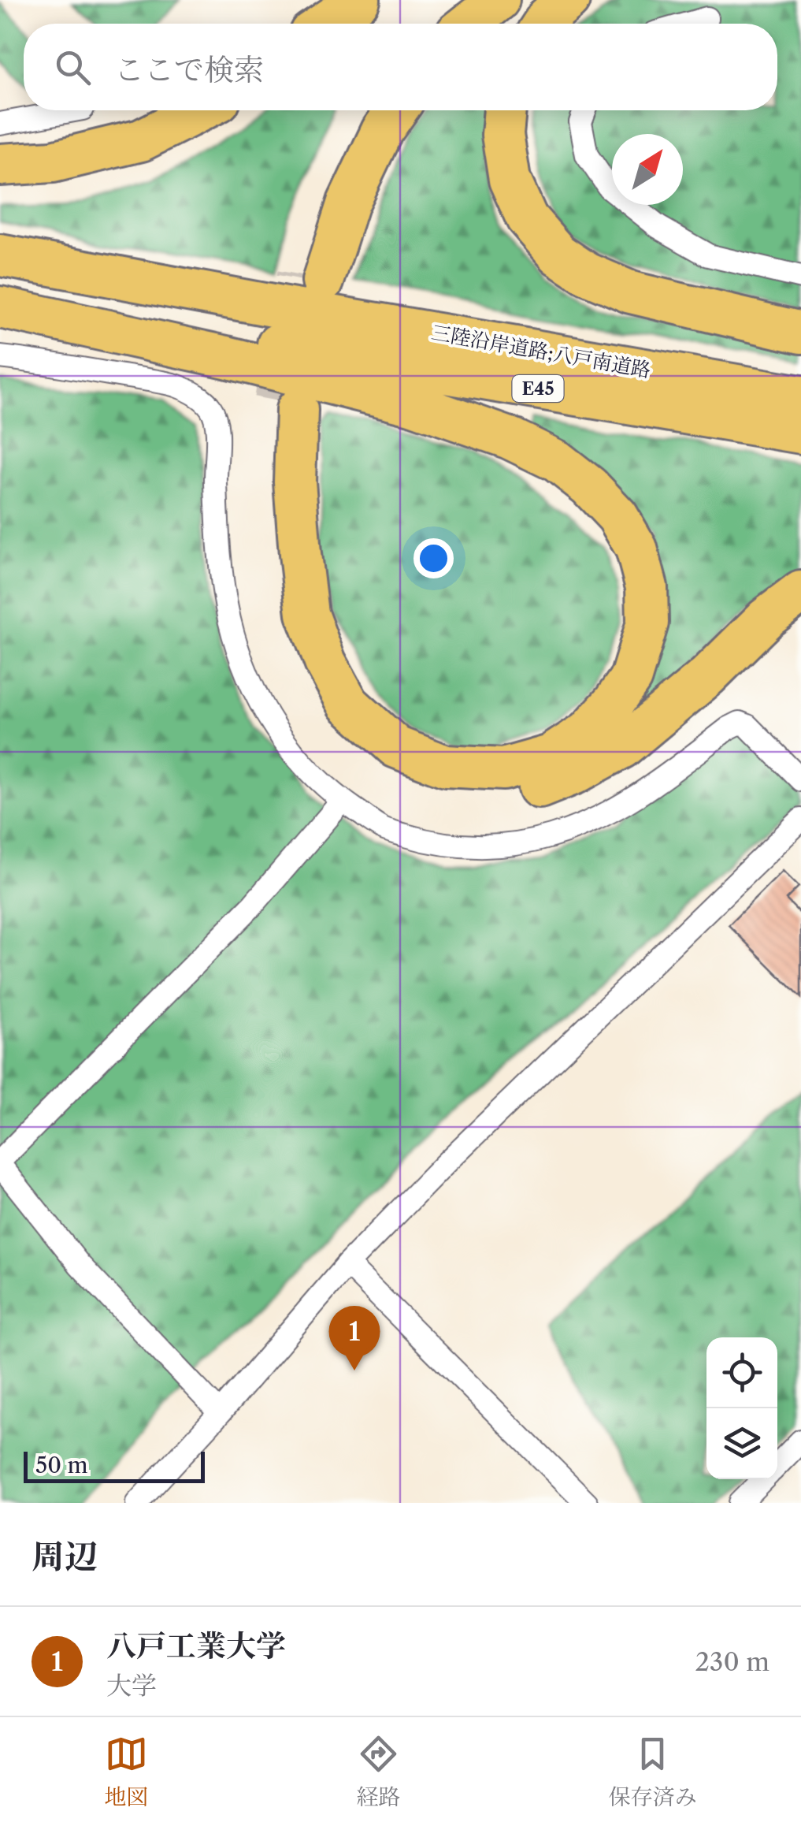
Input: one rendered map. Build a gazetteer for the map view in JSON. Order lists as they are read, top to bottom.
{
  "streets": {
    "highway": ["三陸沿岸道路;八戸南道路", "E45"]
  },
  "crossings": [
    ["三陸沿岸道路;八戸南道路", "E45"]
  ],
  "scale_bar": "50 m",
  "north": "top right",
  "page": {
    "search": "ここで検索",
    "pins": "1",
    "scale": "50 m",
    "heading": "周辺",
    "list": [
      {
        "mark": "1",
        "name": "八戸工業大学",
        "note": "大学",
        "value": "230 m"
      }
    ],
    "nav": ["地図", "経路", "保存済み"]
  }
}
